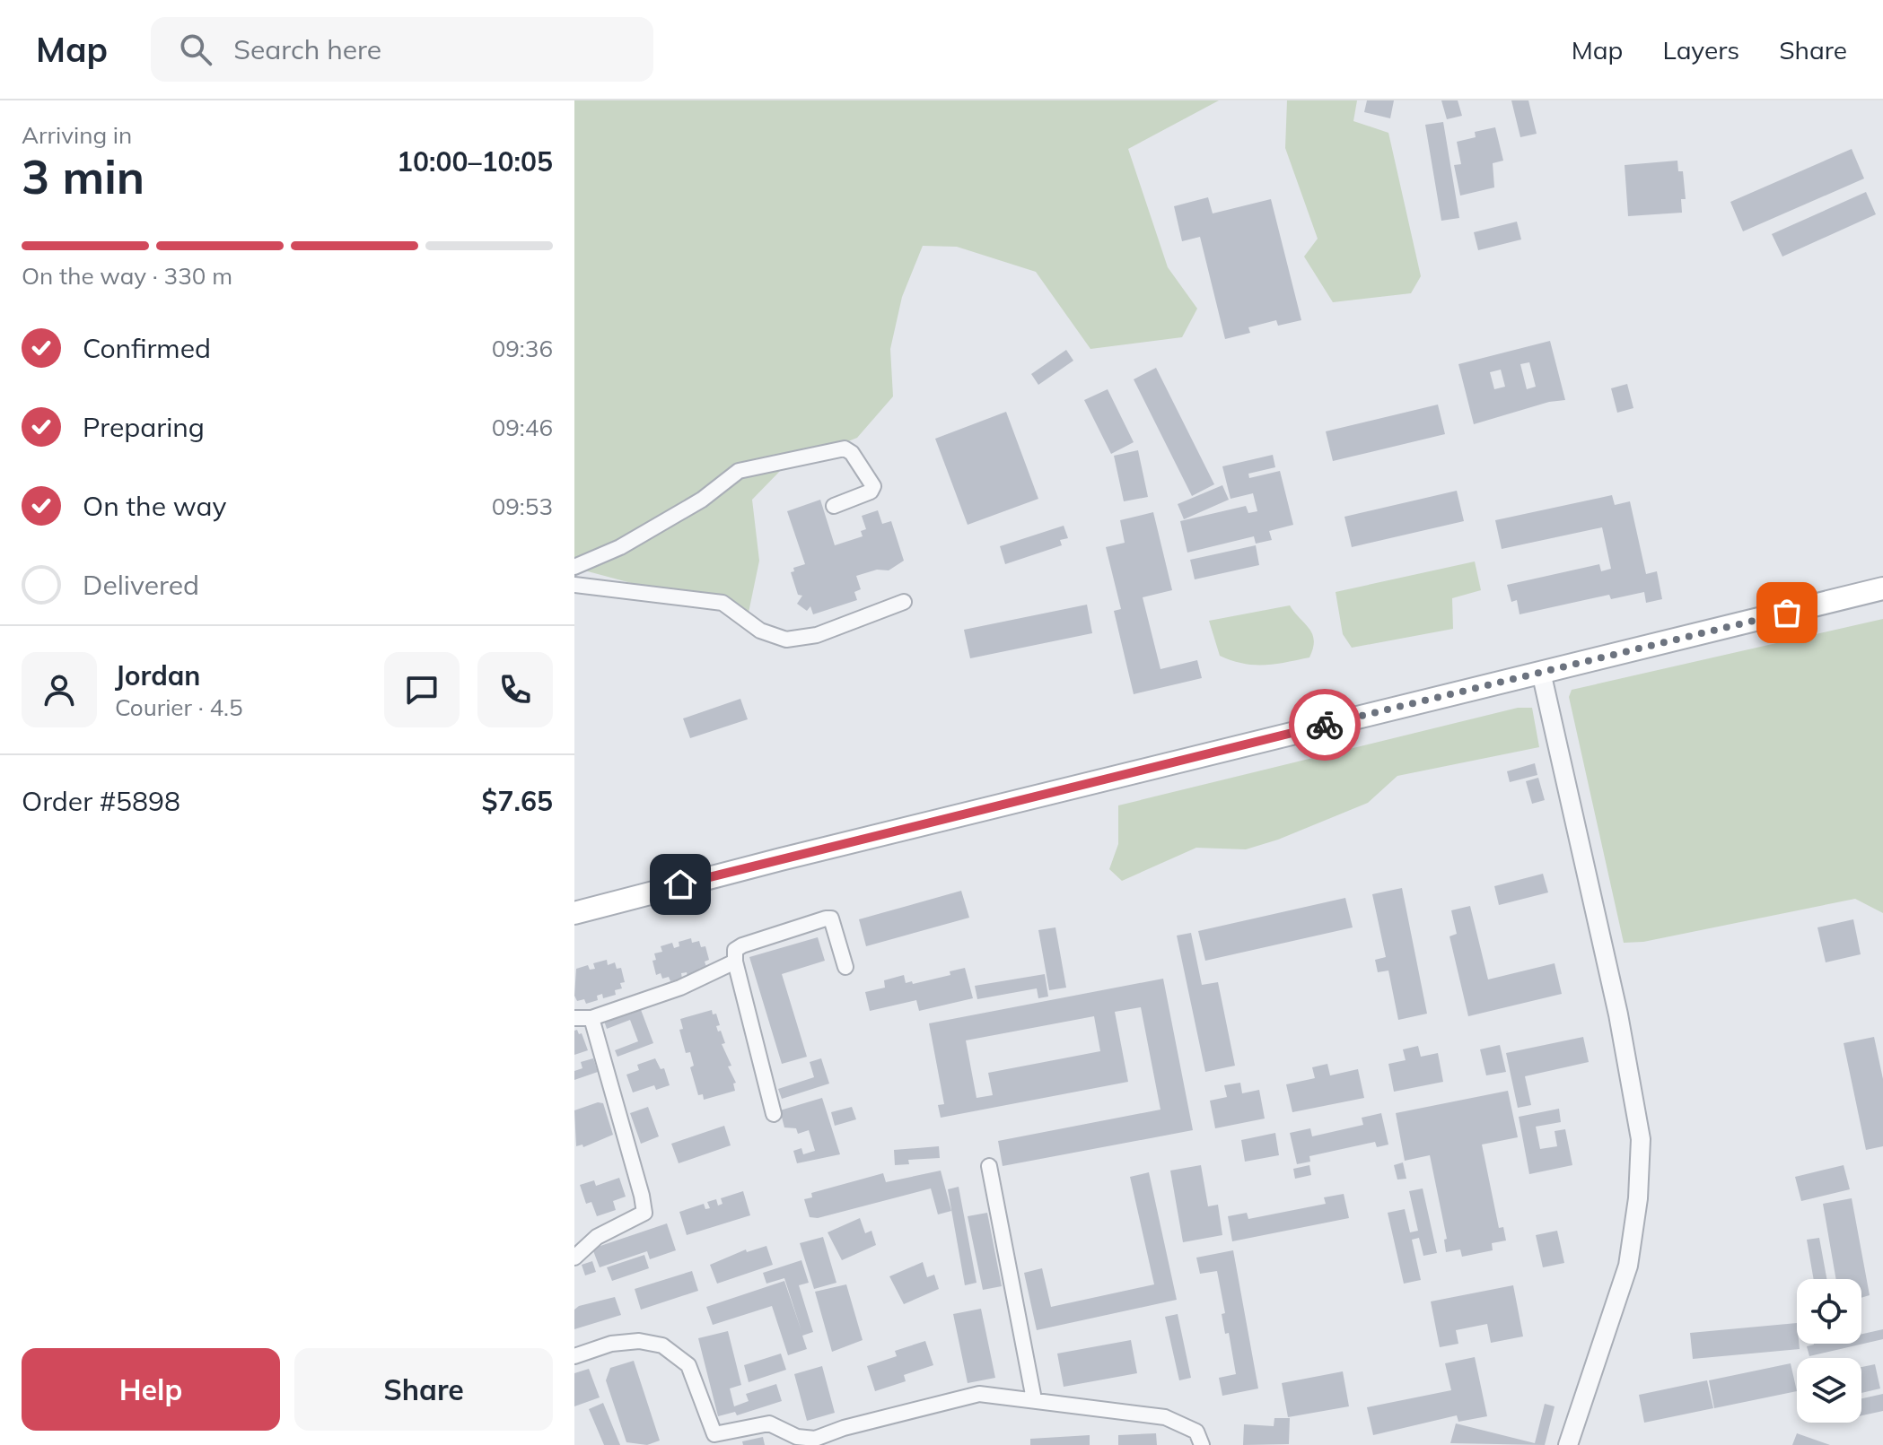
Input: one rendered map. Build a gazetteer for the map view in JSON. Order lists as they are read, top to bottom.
{
  "page": {
    "header": "Map",
    "search": "Search here",
    "nav": ["Map", "Layers", "Share"],
    "heading": ["3 min", "Arriving in", "10:00–10:05"],
    "panel": [
      "Jordan",
      "Courier · 4.5",
      "Order #5898",
      "$7.65"
    ],
    "bar": "On the way · 330 m",
    "list": [
      ["Confirmed", "09:36"],
      ["Preparing", "09:46"],
      ["On the way", "09:53"],
      "Delivered"
    ],
    "buttons": ["Help", "Share"]
  }
}
